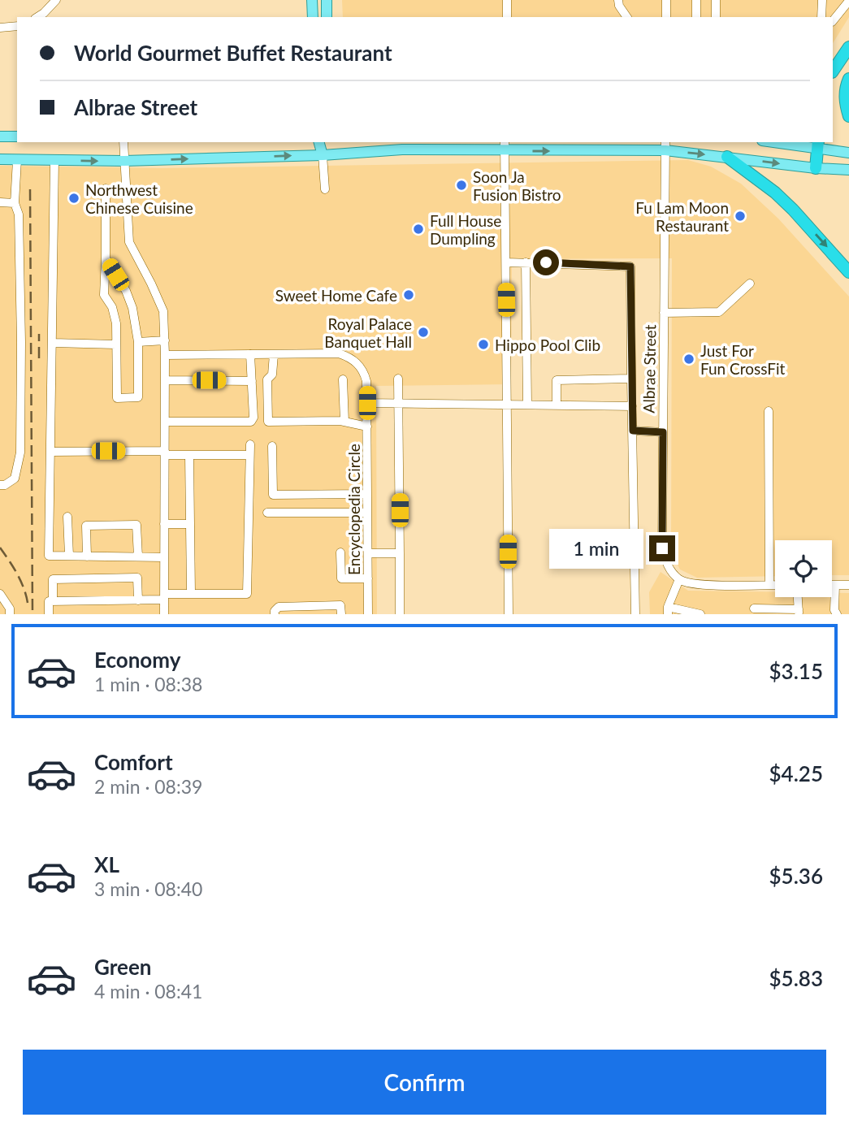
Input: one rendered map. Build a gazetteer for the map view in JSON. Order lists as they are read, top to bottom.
{
  "streets": {
    "street": ["Albrae Street", "Encyclopedia Circle"]
  },
  "places": [
    "Soon Ja Fusion Bistro",
    "Northwest Chinese Cuisine",
    "Fu Lam Moon Restaurant",
    "Full House Dumpling",
    "Sweet Home Cafe",
    "Royal Palace Banquet Hall",
    "Hippo Pool Clib",
    "Just For Fun CrossFit"
  ],
  "page": {
    "banner": ["World Gourmet Buffet Restaurant", "Albrae Street"],
    "bubble": "1 min",
    "list": [
      {
        "name": "Economy",
        "note": "1 min · 08:38",
        "value": "$3.15"
      },
      {
        "name": "Comfort",
        "note": "2 min · 08:39",
        "value": "$4.25"
      },
      {
        "name": "XL",
        "note": "3 min · 08:40",
        "value": "$5.36"
      },
      {
        "name": "Green",
        "note": "4 min · 08:41",
        "value": "$5.83"
      }
    ],
    "buttons": "Confirm"
  }
}
